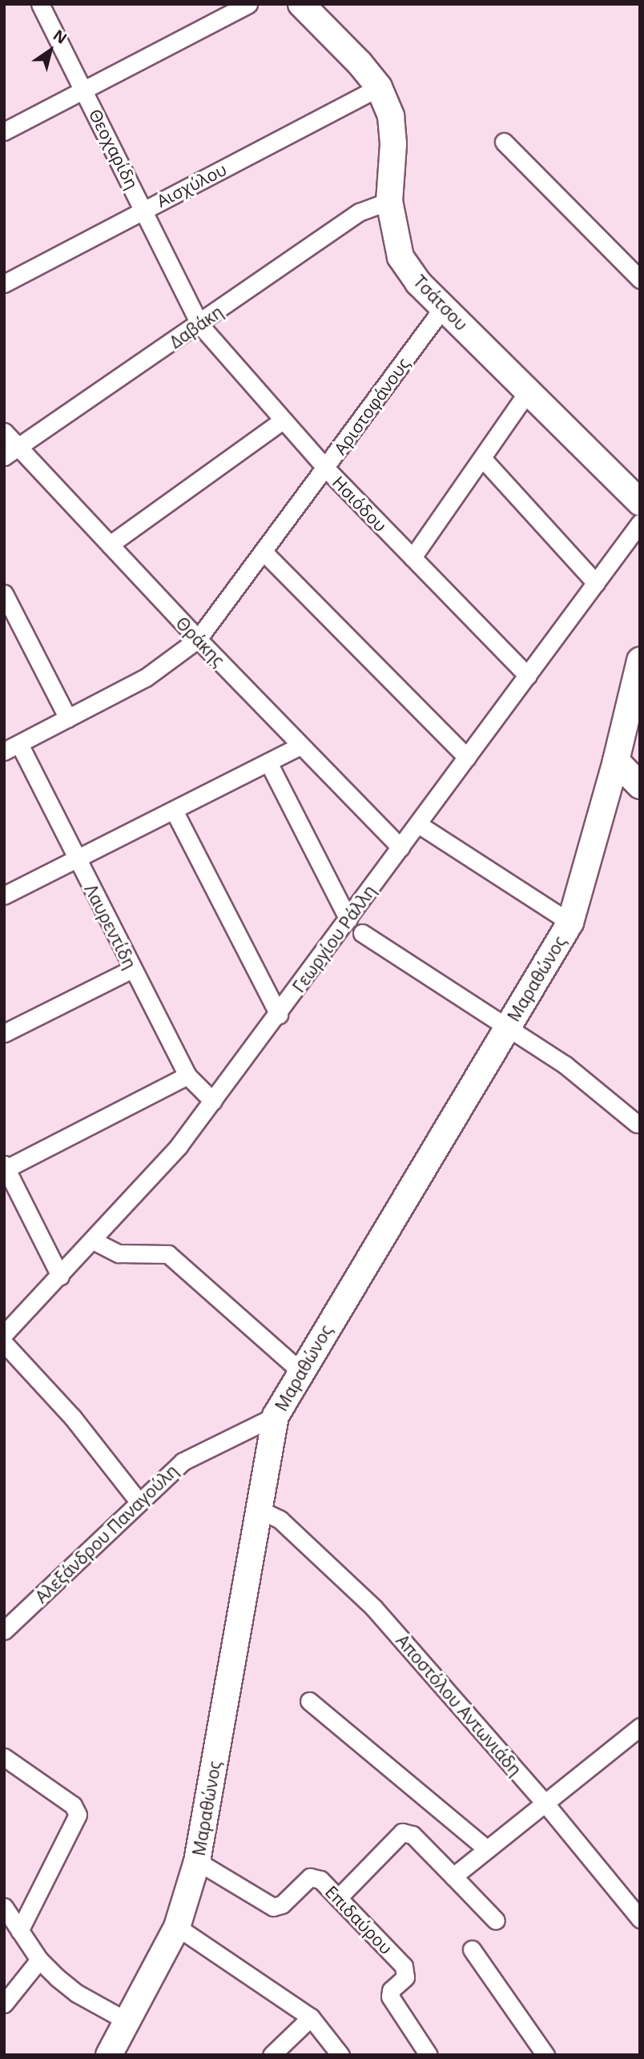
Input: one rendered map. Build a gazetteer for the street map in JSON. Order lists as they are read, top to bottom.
{
  "streets": {
    "street": [
      "Θεοχαρίδη",
      "Αισχύλου",
      "Τσάτσου",
      "Δαβάκη",
      "Αριστοφάνους",
      "Ησιόδου",
      "Θράκης",
      "Λαυρεντίδη",
      "Γεωργίου Ράλλη",
      "Μαραθώνος",
      "Αλεξάνδρου Παναγούλη",
      "Αποστόλου Αντωνιάδη",
      "Επιδαύρου"
    ]
  },
  "crossings": [
    ["Θεοχαρίδη", "Αισχύλου"],
    ["Θεοχαρίδη", "Δαβάκη"],
    ["Θεοχαρίδη", "Ησιόδου"],
    ["Αισχύλου", "Τσάτσου"],
    ["Τσάτσου", "Δαβάκη"],
    ["Τσάτσου", "Αριστοφάνους"],
    ["Δαβάκη", "Ησιόδου"],
    ["Δαβάκη", "Θράκης"],
    ["Αριστοφάνους", "Ησιόδου"],
    ["Αριστοφάνους", "Θράκης"],
    ["Αριστοφάνους", "Λαυρεντίδη"],
    ["Ησιόδου", "Γεωργίου Ράλλη"],
    ["Θράκης", "Γεωργίου Ράλλη"],
    ["Λαυρεντίδη", "Γεωργίου Ράλλη"],
    ["Μαραθώνος", "Αλεξάνδρου Παναγούλη"],
    ["Μαραθώνος", "Αποστόλου Αντωνιάδη"],
    ["Μαραθώνος", "Επιδαύρου"]
  ],
  "north": "top right"
}
